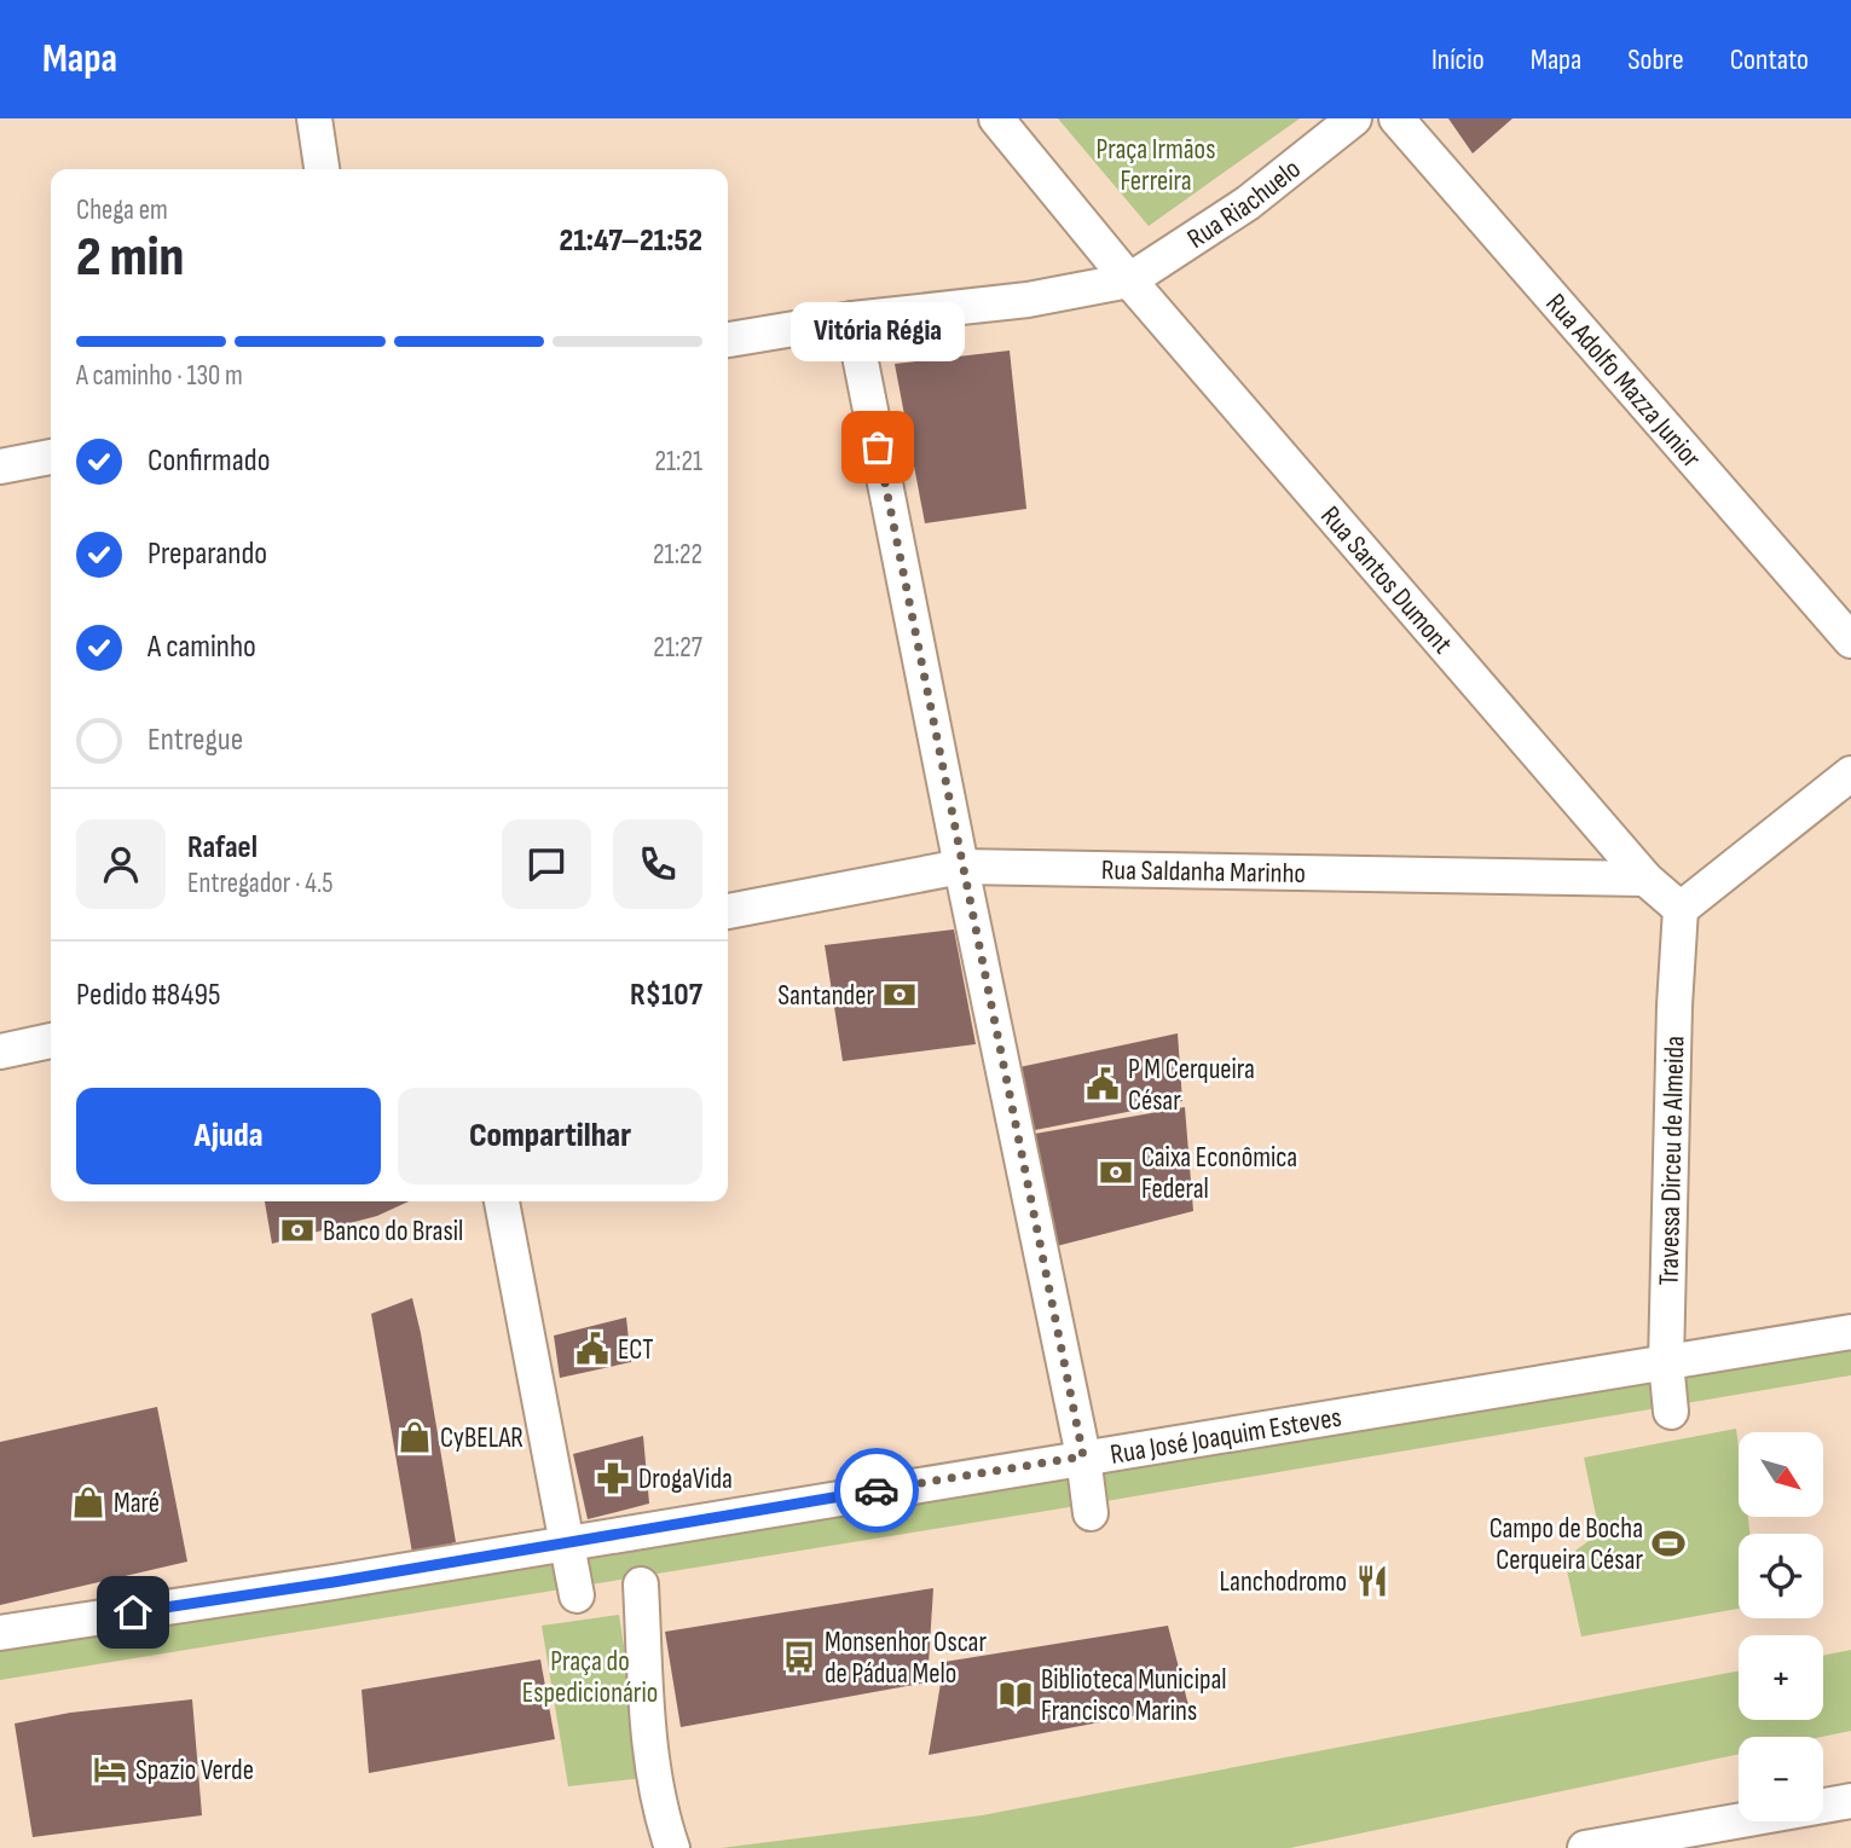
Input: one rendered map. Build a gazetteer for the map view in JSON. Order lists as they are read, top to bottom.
{
  "streets": {
    "street": [
      "Rua Riachuelo",
      "Rua Adolfo Mazza Junior",
      "Rua Santos Dumont",
      "Rua Saldanha Marinho",
      "Travessa Dirceu de Almeida",
      "Rua José Joaquim Esteves"
    ]
  },
  "crossings": [
    ["Rua Riachuelo", "Rua Santos Dumont"],
    ["Rua Santos Dumont", "Rua Saldanha Marinho"],
    ["Travessa Dirceu de Almeida", "Rua José Joaquim Esteves"]
  ],
  "parks": ["Praça Irmãos Ferreira", "Praça do Espedicionário"],
  "places": {
    "other": ["Vitória Régia"],
    "bank": ["Santander", "Caixa Econômica Federal", "Banco do Brasil"],
    "public building": ["P M Cerqueira César", "ECT"],
    "shop": ["CyBELAR", "Maré"],
    "pharmacy": ["DrogaVida"],
    "sports": ["Campo de Bocha Cerqueira César"],
    "restaurant": ["Lanchodromo"],
    "bus stop": ["Monsenhor Oscar de Pádua Melo"],
    "library": ["Biblioteca Municipal Francisco Marins"],
    "hotel": ["Spazio Verde"]
  },
  "north": "bottom right",
  "page": {
    "header": "Mapa",
    "nav": [
      "Início",
      "Mapa",
      "Sobre",
      "Contato"
    ],
    "heading": ["2 min", "Chega em", "21:47–21:52"],
    "panel": [
      "Rafael",
      "Entregador · 4.5",
      "Pedido #8495",
      "R$107"
    ],
    "bubble": "Vitória Régia",
    "bar": "A caminho · 130 m",
    "list": [
      ["Confirmado", "21:21"],
      ["Preparando", "21:22"],
      ["A caminho", "21:27"],
      "Entregue"
    ],
    "buttons": ["Ajuda", "Compartilhar"],
    "map_buttons": ["+", "−"]
  }
}
